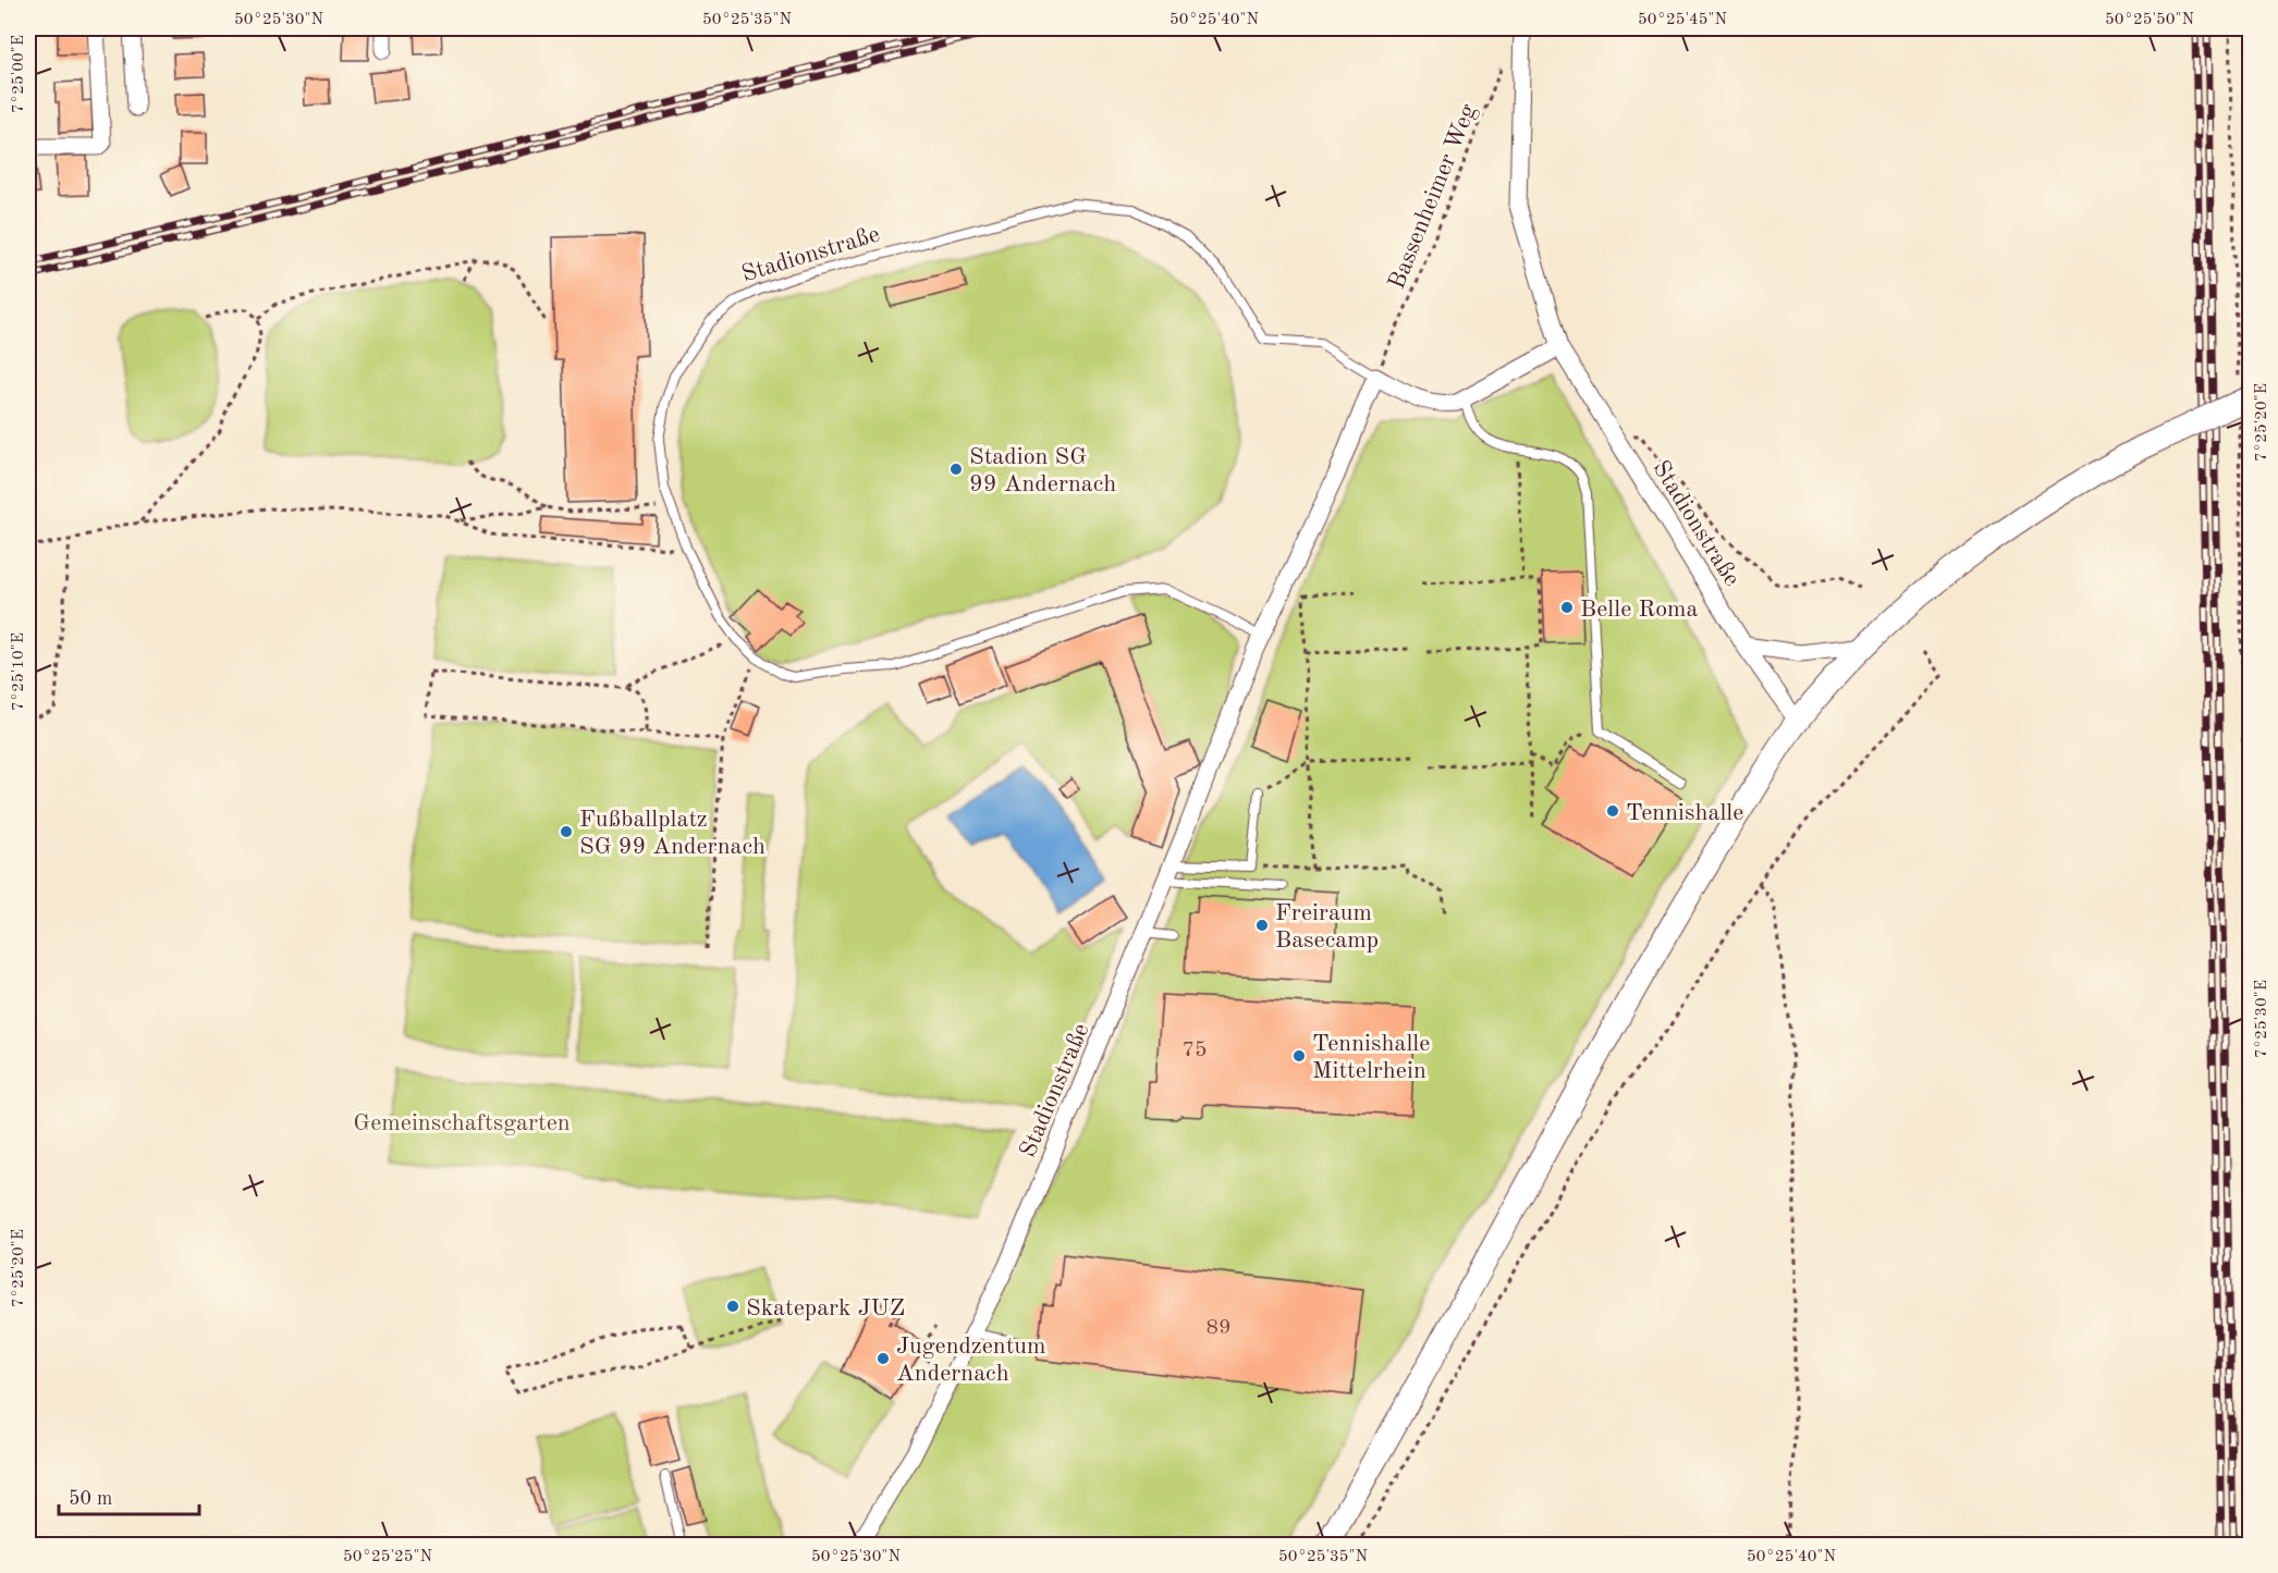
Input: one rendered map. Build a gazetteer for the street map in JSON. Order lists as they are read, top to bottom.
{
  "streets": {
    "street": ["Stadionstraße"],
    "path": ["Bassenheimer Weg"]
  },
  "crossings": [
    ["Bassenheimer Weg", "Stadionstraße"]
  ],
  "parks": ["Gemeinschaftsgarten"],
  "places": [
    "Stadion SG 99 Andernach",
    "Belle Roma",
    "Tennishalle",
    "Fußballplatz SG 99 Andernach",
    "Freiraum Basecamp",
    "Tennishalle Mittelrhein",
    "Skatepark JUZ",
    "Jugendzentum Andernach"
  ],
  "house_numbers": ["75", "89"],
  "scale_bar": "50 m",
  "coordinates": [
    "50°25'30\"N",
    "50°25'35\"N",
    "50°25'40\"N",
    "50°25'45\"N",
    "50°25'50\"N",
    "7°25'00\"E",
    "7°25'20\"E",
    "7°25'10\"E",
    "7°25'30\"E",
    "50°25'25\"N"
  ]
}
